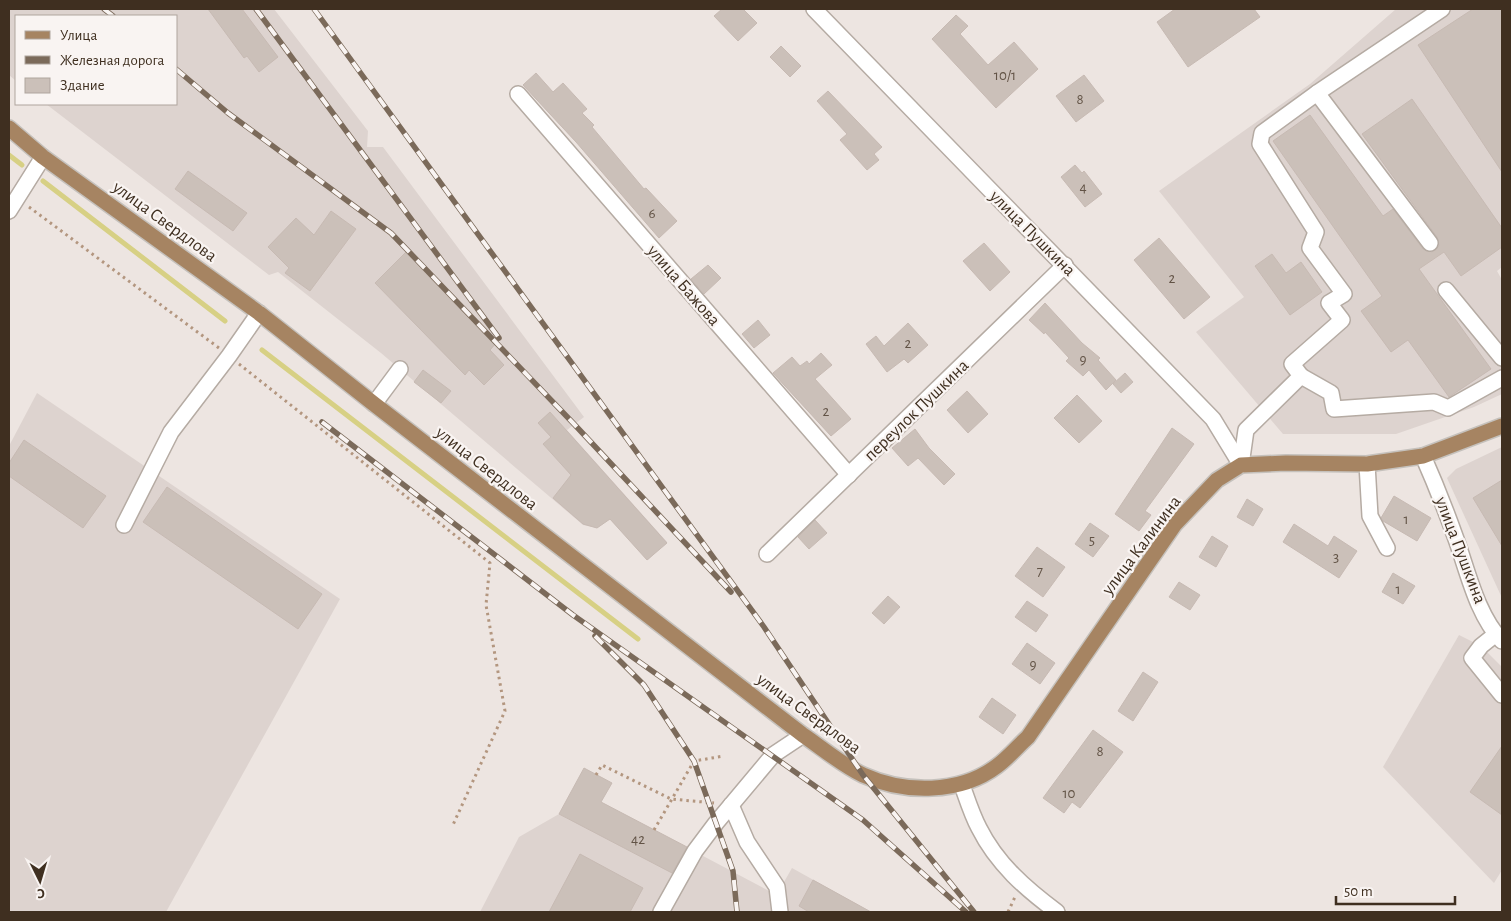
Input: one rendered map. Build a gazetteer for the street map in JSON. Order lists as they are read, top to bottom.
{
  "streets": {
    "main road": ["улица Свердлова", "улица Калинина"],
    "street": ["улица Пушкина", "улица Бажова", "переулок Пушкина"]
  },
  "crossings": [
    ["улица Свердлова", "улица Калинина"],
    ["улица Пушкина", "переулок Пушкина"],
    ["улица Пушкина", "улица Калинина"],
    ["улица Бажова", "переулок Пушкина"]
  ],
  "house_numbers": [
    "10/1",
    "8",
    "4",
    "6",
    "2",
    "2",
    "9",
    "2",
    "1",
    "5",
    "3",
    "7",
    "1",
    "9",
    "8",
    "10",
    "42"
  ],
  "legend": ["Улица", "Железная дорога", "Здание"],
  "scale_bar": "50 m",
  "north": "bottom"
}
